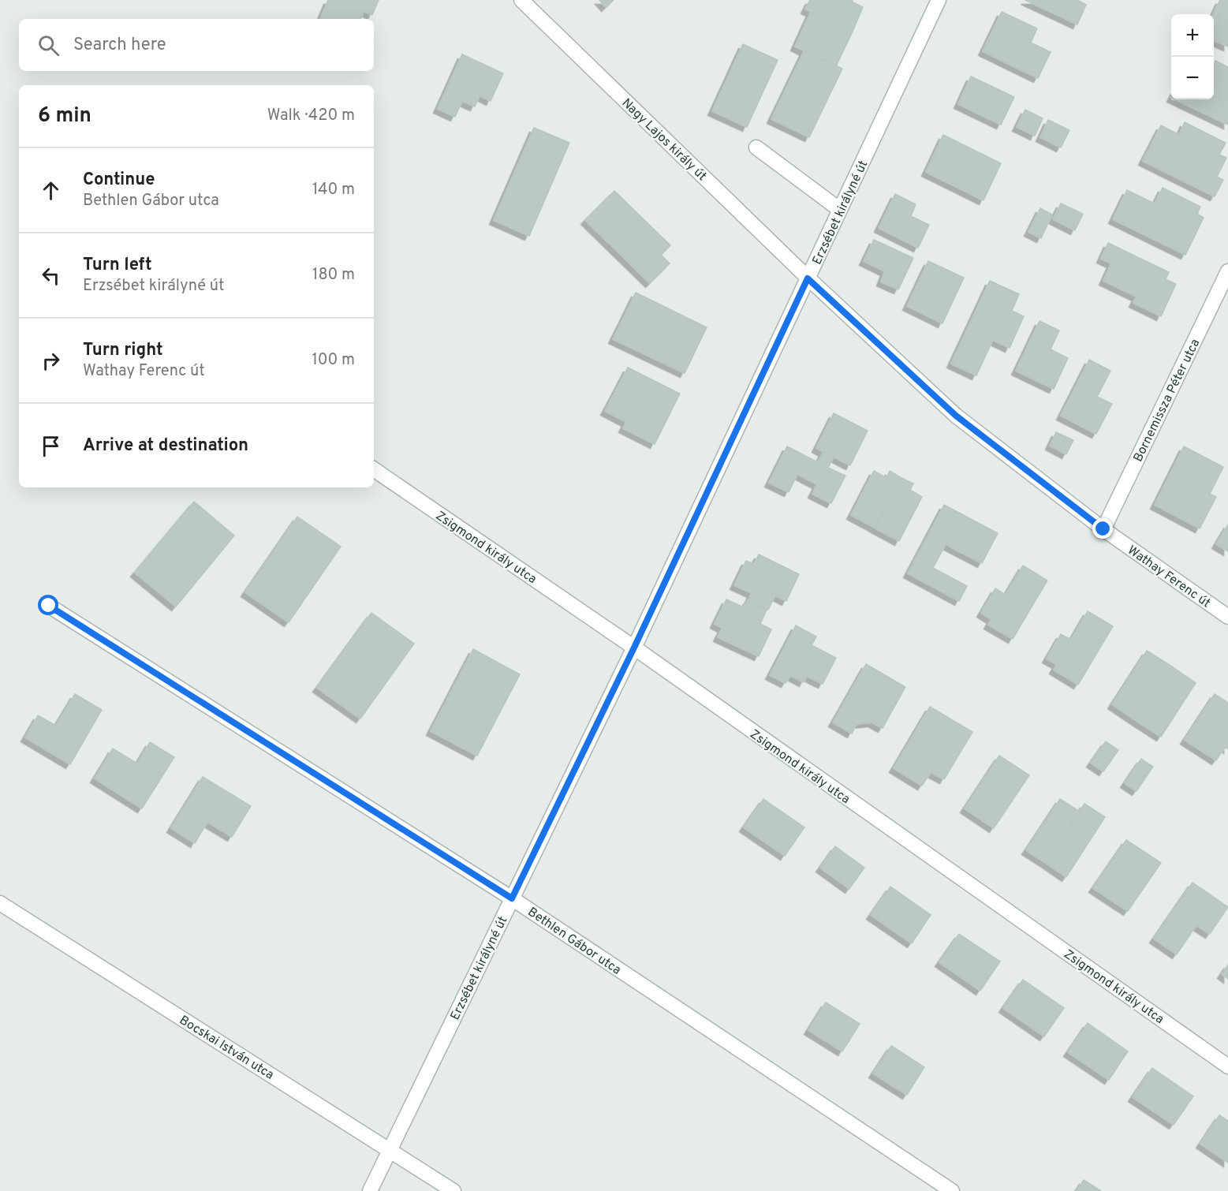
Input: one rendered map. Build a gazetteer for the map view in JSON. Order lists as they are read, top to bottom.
{
  "streets": {
    "street": [
      "Nagy Lajos király út",
      "Erzsébet királyné út",
      "Bornemissza Péter utca",
      "Zsigmond király utca",
      "Wathay Ferenc út",
      "Bethlen Gábor utca",
      "Bocskai István utca"
    ]
  },
  "crossings": [
    ["Nagy Lajos király út", "Erzsébet királyné út"],
    ["Nagy Lajos király út", "Wathay Ferenc út"],
    ["Erzsébet királyné út", "Zsigmond király utca"],
    ["Erzsébet királyné út", "Wathay Ferenc út"],
    ["Erzsébet királyné út", "Bethlen Gábor utca"],
    ["Erzsébet királyné út", "Bocskai István utca"],
    ["Bornemissza Péter utca", "Wathay Ferenc út"]
  ],
  "page": {
    "map_buttons": ["+", "−"],
    "search": "Search here",
    "heading": ["6 min", "Walk · 420 m"],
    "list": [
      ["Continue", "Bethlen Gábor utca", "140 m"],
      ["Turn left", "Erzsébet királyné út", "180 m"],
      ["Turn right", "Wathay Ferenc út", "100 m"],
      "Arrive at destination"
    ]
  }
}
